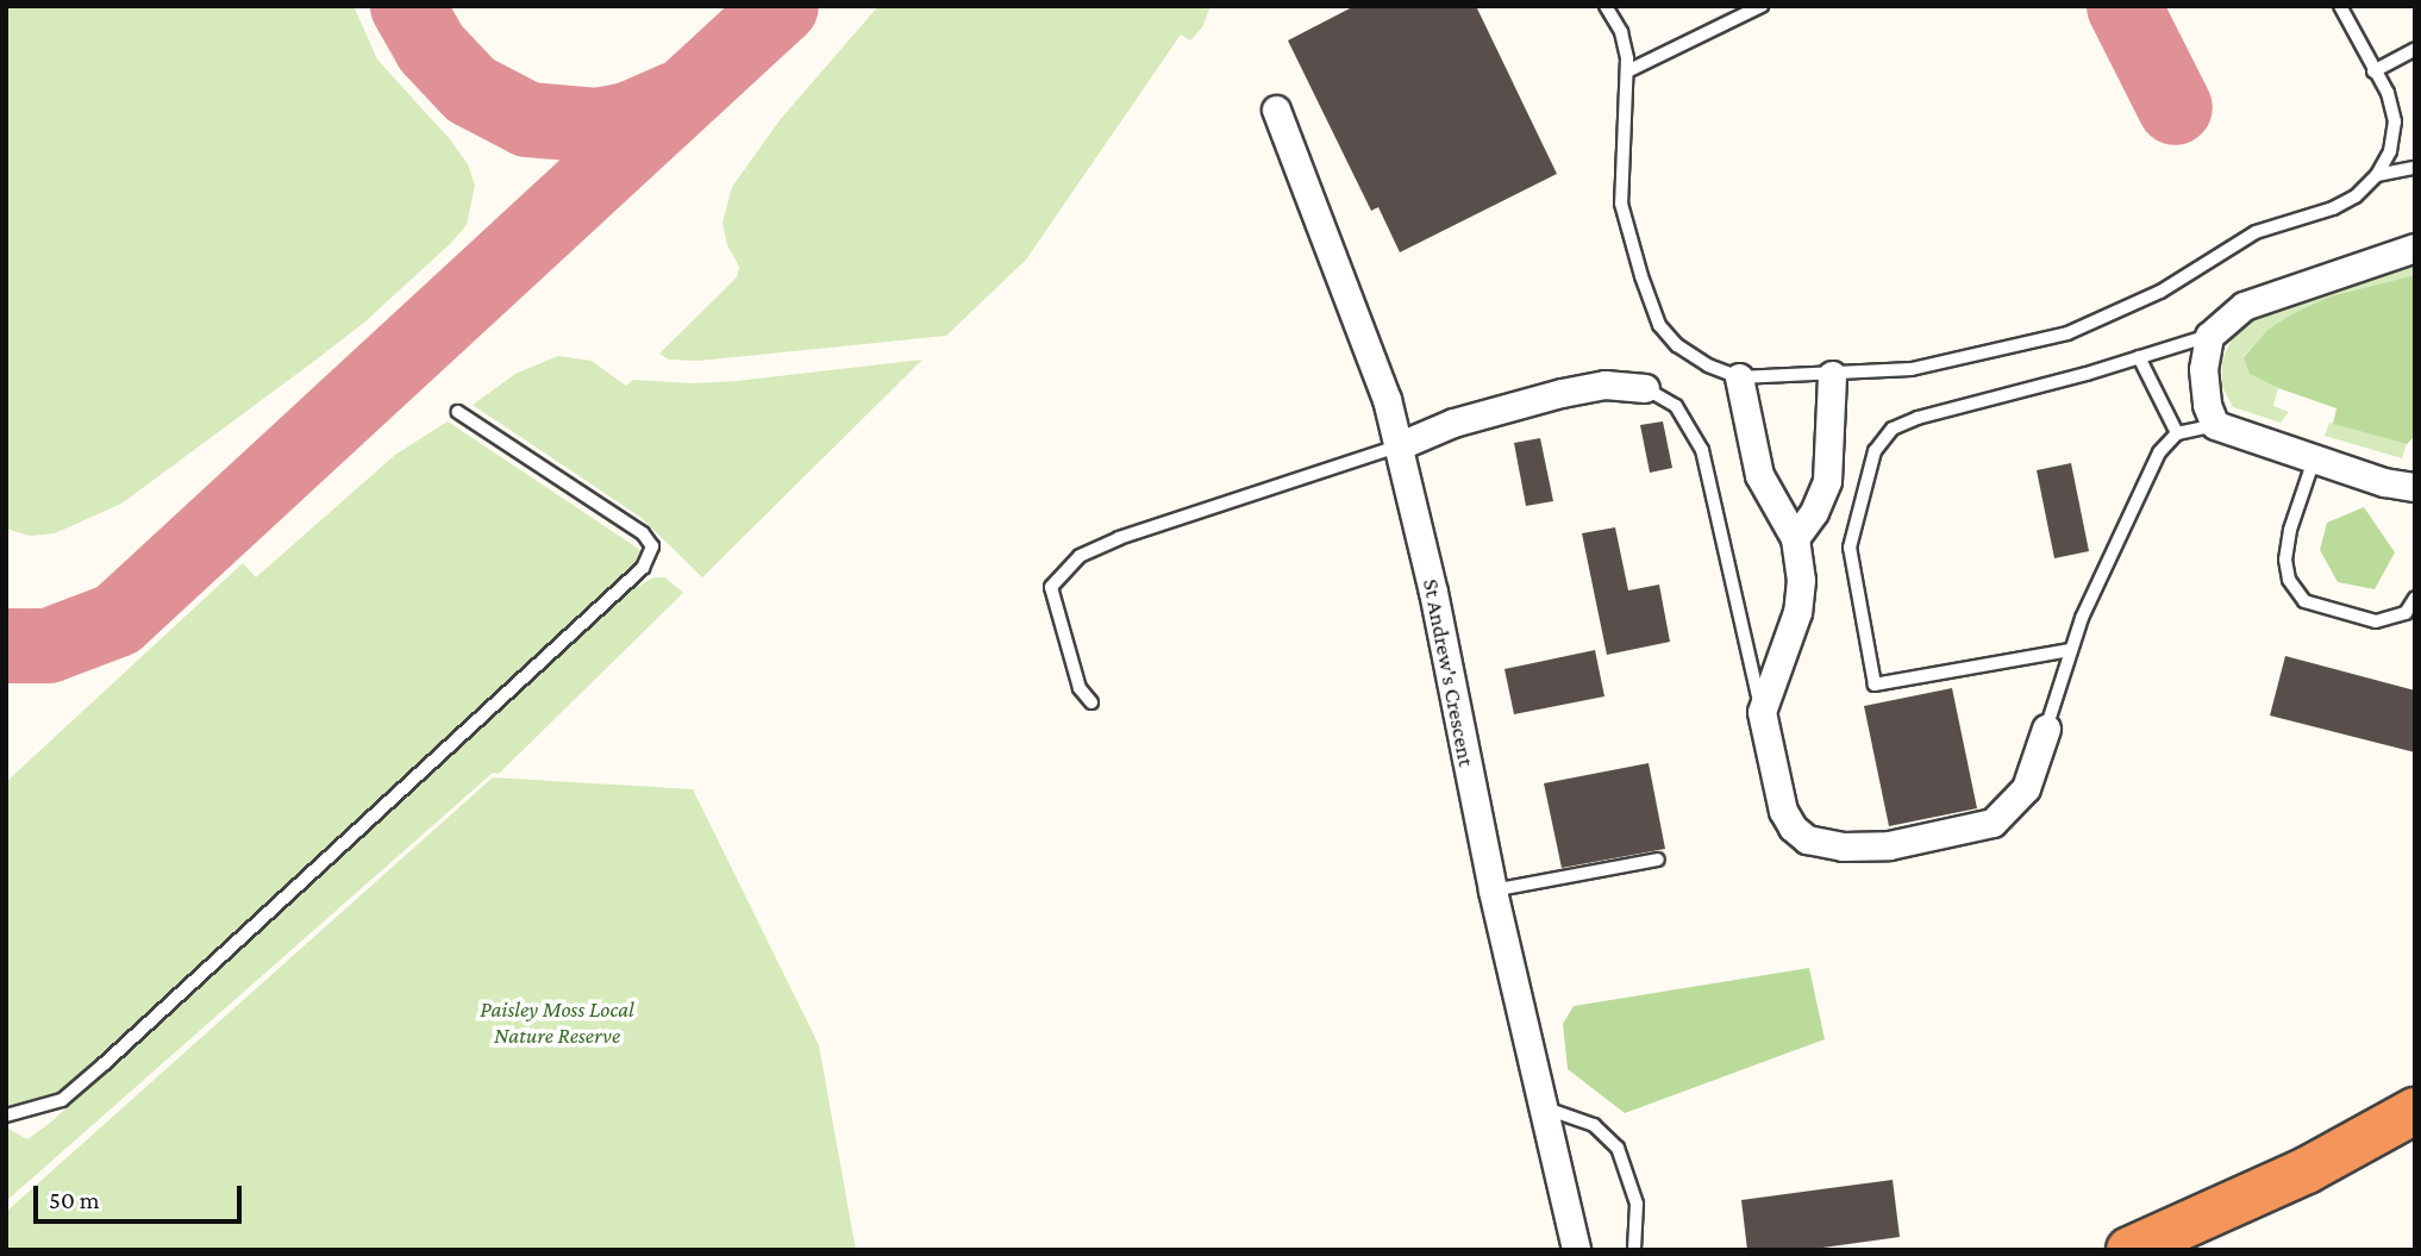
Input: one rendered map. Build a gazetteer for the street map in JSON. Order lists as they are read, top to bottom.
{
  "streets": {
    "street": ["St Andrew's Crescent"]
  },
  "parks": ["Paisley Moss Local Nature Reserve"],
  "scale_bar": "50 m"
}
